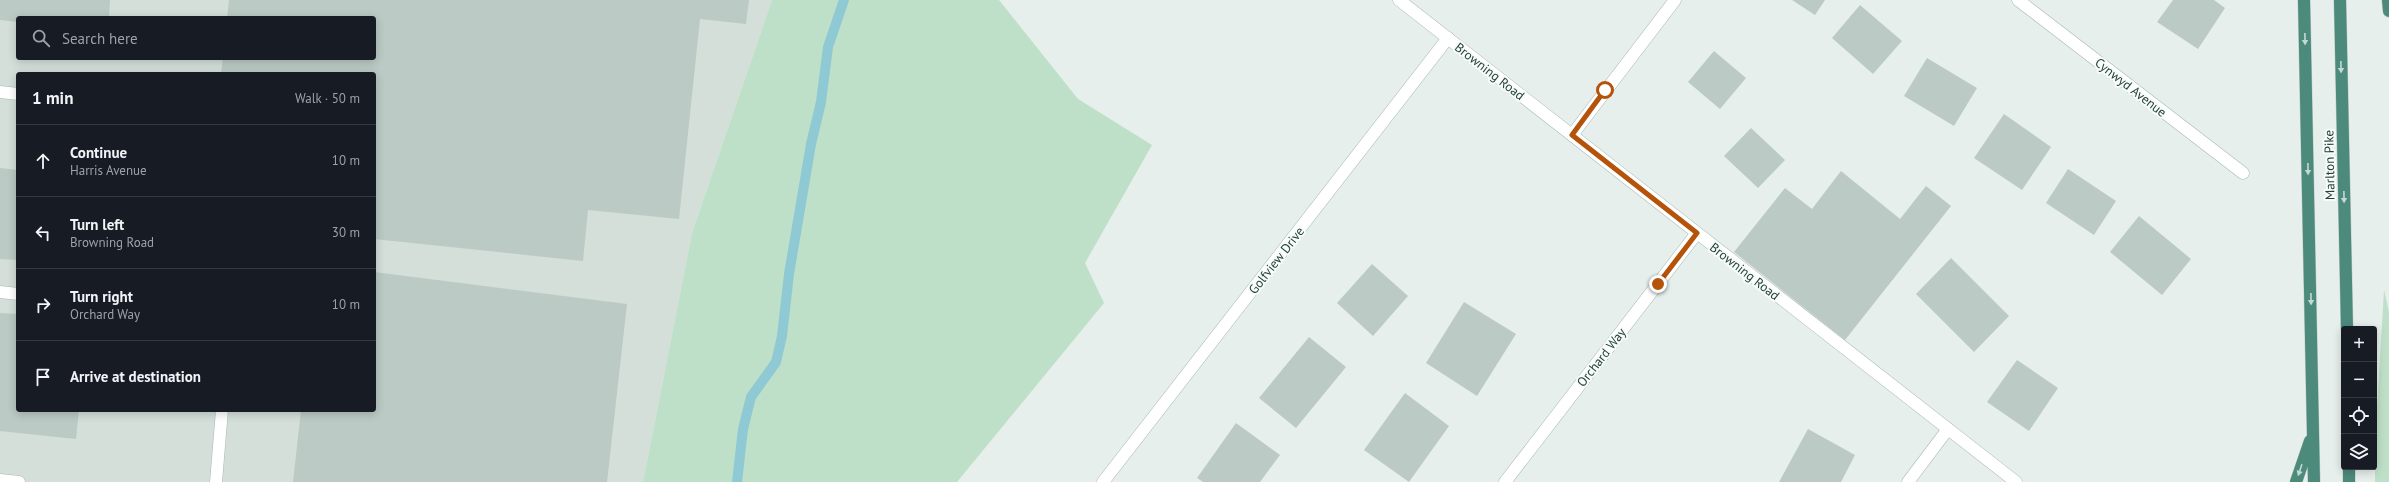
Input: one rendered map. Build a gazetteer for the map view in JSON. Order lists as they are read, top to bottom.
{
  "streets": {
    "highway": ["Marlton Pike"],
    "street": [
      "Browning Road",
      "Cynwyd Avenue",
      "Golfview Drive",
      "Orchard Way"
    ]
  },
  "crossings": [
    ["Browning Road", "Golfview Drive"],
    ["Browning Road", "Orchard Way"]
  ],
  "page": {
    "search": "Search here",
    "heading": ["1 min", "Walk · 50 m"],
    "list": [
      ["Continue", "Harris Avenue", "10 m"],
      ["Turn left", "Browning Road", "30 m"],
      ["Turn right", "Orchard Way", "10 m"],
      "Arrive at destination"
    ],
    "map_buttons": ["+", "−"]
  }
}
